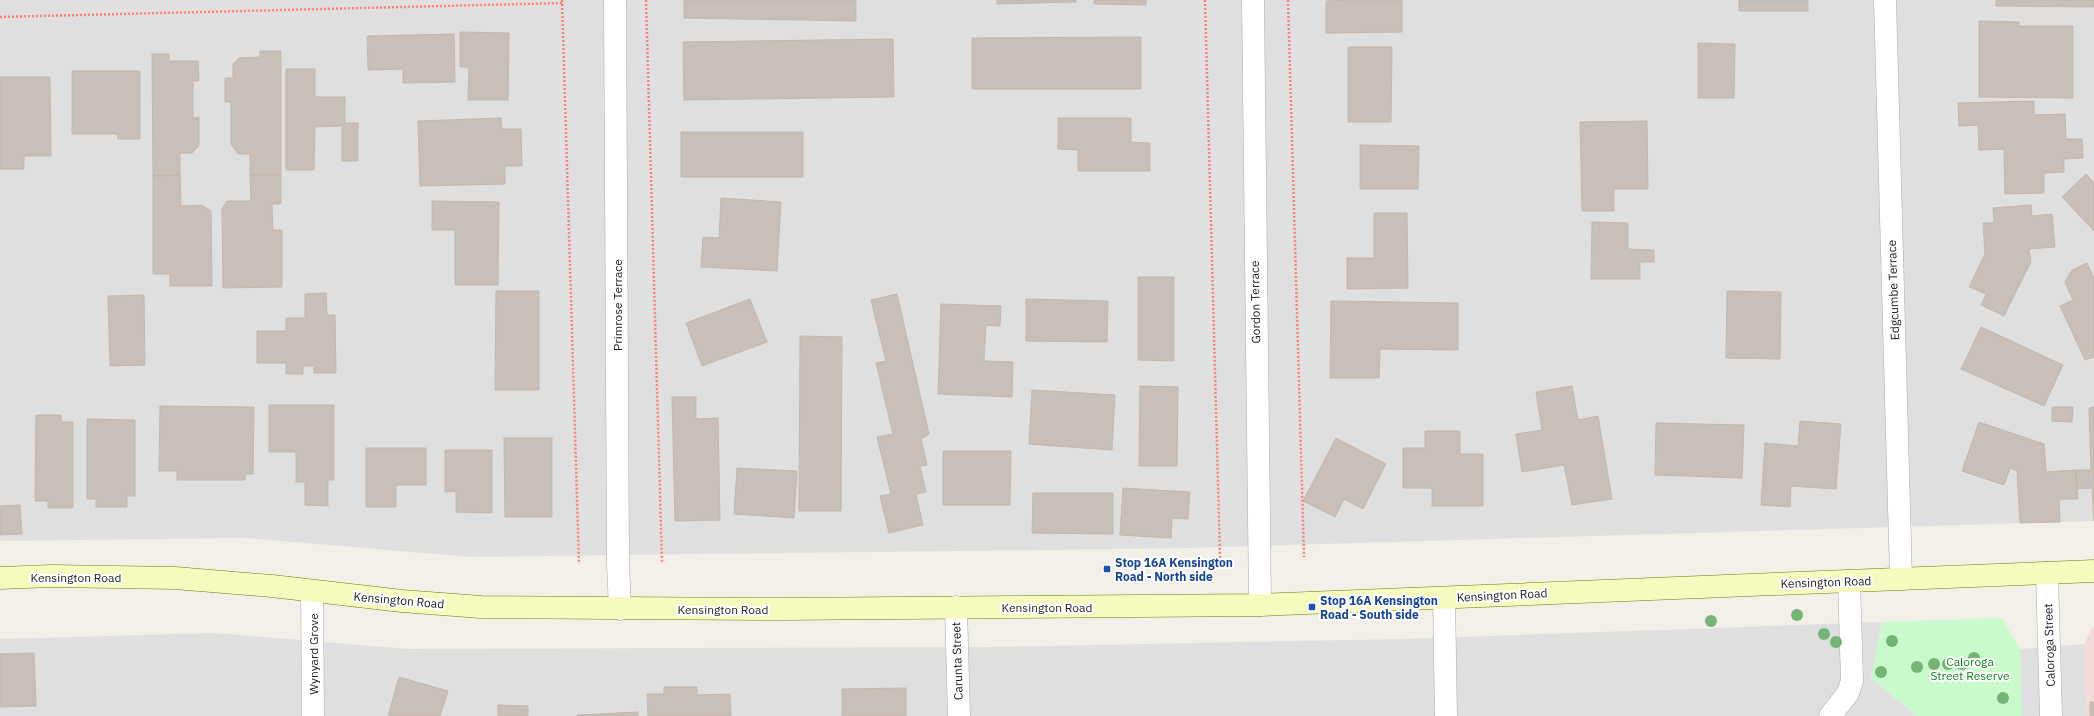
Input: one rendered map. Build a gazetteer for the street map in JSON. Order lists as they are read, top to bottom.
{
  "streets": {
    "main road": ["Kensington Road"],
    "street": [
      "Edgcumbe Terrace",
      "Gordon Terrace",
      "Primrose Terrace",
      "Caloroga Street",
      "Wynyard Grove",
      "Carunta Street"
    ]
  },
  "crossings": [
    ["Edgcumbe Terrace", "Kensington Road"],
    ["Gordon Terrace", "Kensington Road"],
    ["Primrose Terrace", "Kensington Road"],
    ["Kensington Road", "Caloroga Street"],
    ["Kensington Road", "Wynyard Grove"],
    ["Kensington Road", "Carunta Street"]
  ],
  "parks": ["Caloroga Street Reserve"],
  "places": {
    "transit": ["Stop 16A Kensington Road - North side", "Stop 16A Kensington Road - South side"]
  }
}
